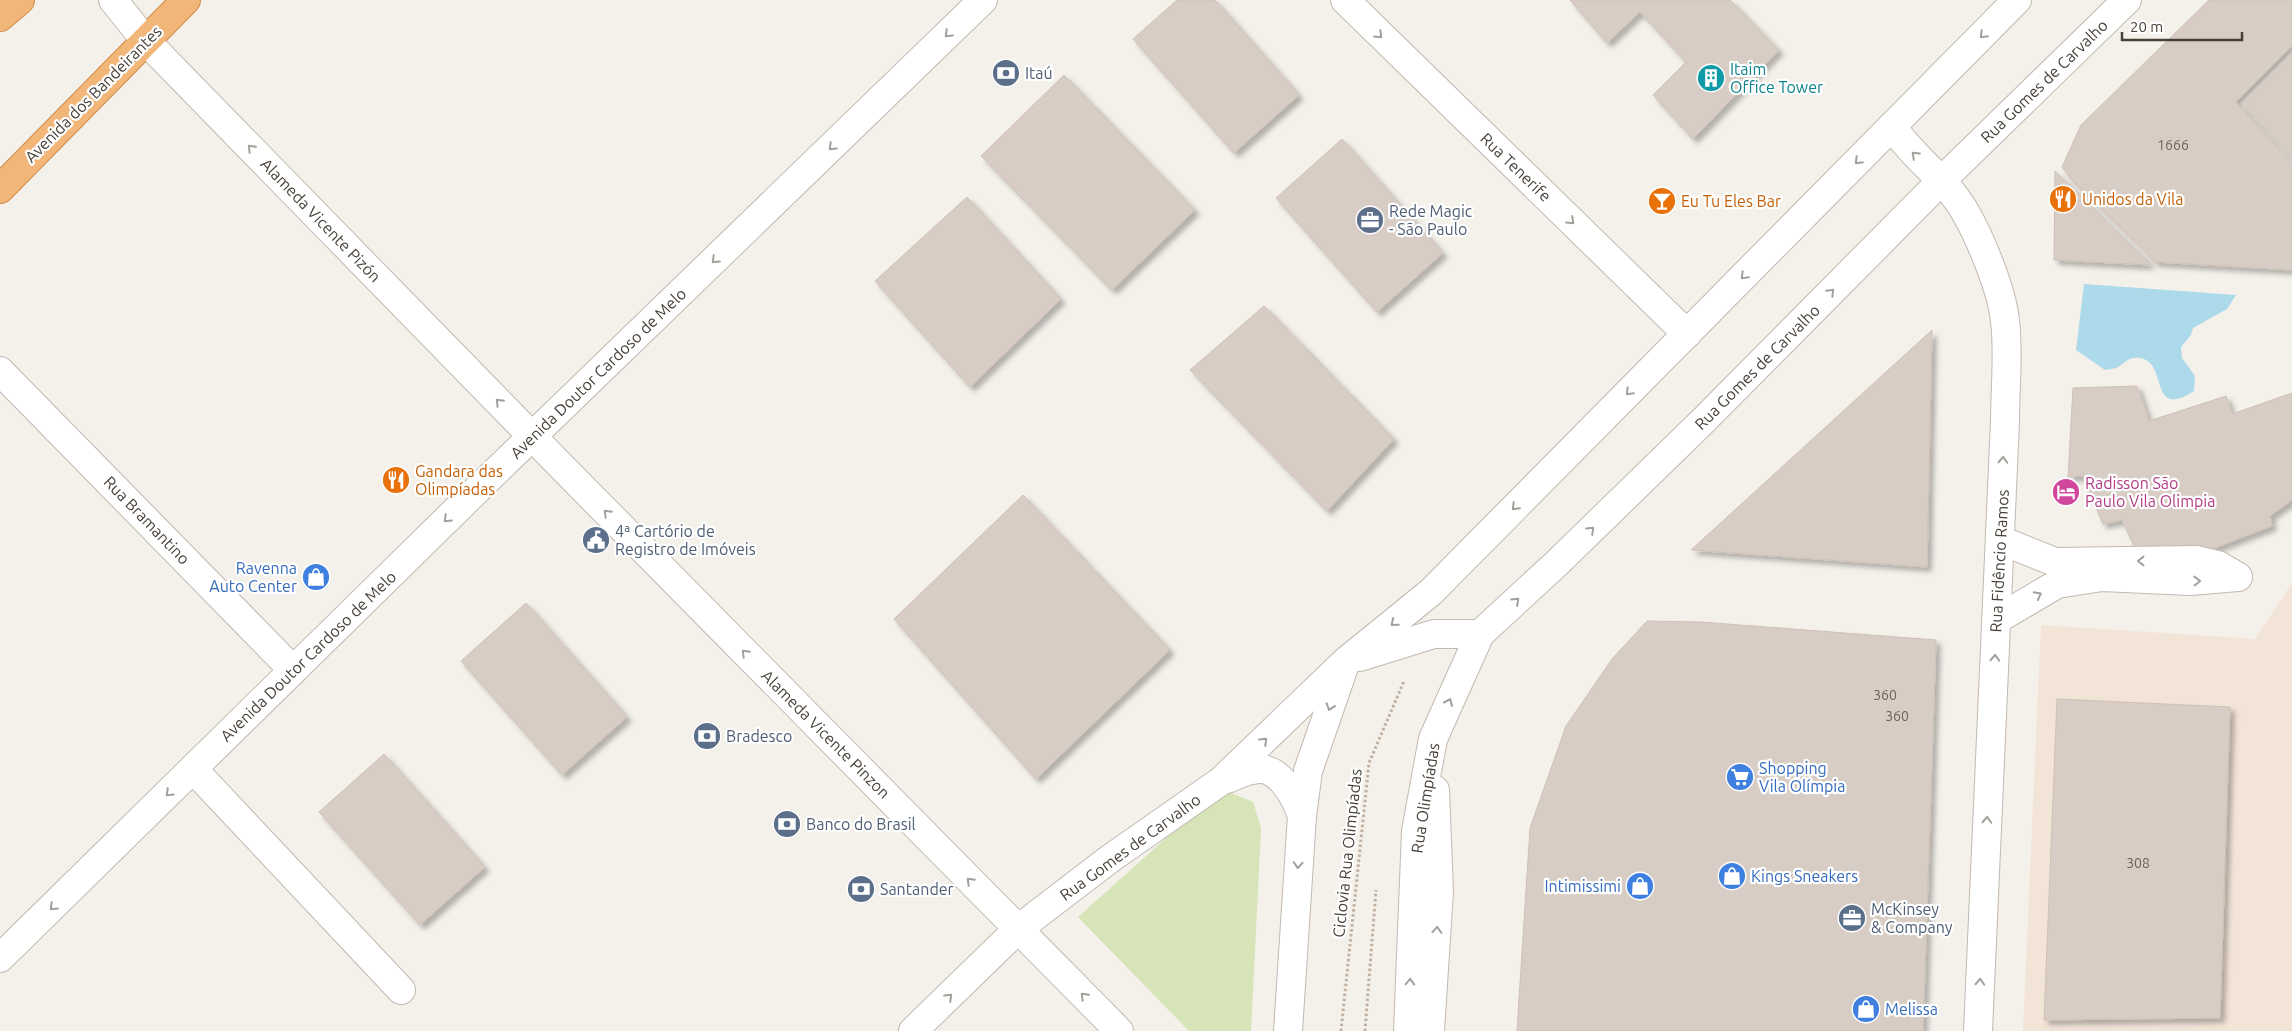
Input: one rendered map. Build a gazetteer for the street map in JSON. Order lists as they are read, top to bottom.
{
  "streets": {
    "highway": ["Avenida dos Bandeirantes"],
    "street": [
      "Rua Gomes de Carvalho",
      "Rua Tenerife",
      "Alameda Vicente Pizón",
      "Avenida Doutor Cardoso de Melo",
      "Rua Bramantino",
      "Rua Fidêncio Ramos",
      "Alameda Vicente Pinzon",
      "Rua Olimpíadas"
    ],
    "path": ["Ciclovia Rua Olimpíadas"]
  },
  "crossings": [
    ["Rua Gomes de Carvalho", "Rua Tenerife"],
    ["Rua Gomes de Carvalho", "Rua Fidêncio Ramos"],
    ["Rua Gomes de Carvalho", "Alameda Vicente Pinzon"],
    ["Rua Gomes de Carvalho", "Rua Olimpíadas"],
    ["Rua Gomes de Carvalho", "Ciclovia Rua Olimpíadas"],
    ["Avenida dos Bandeirantes", "Alameda Vicente Pizón"],
    ["Alameda Vicente Pizón", "Avenida Doutor Cardoso de Melo"],
    ["Alameda Vicente Pizón", "Alameda Vicente Pinzon"],
    ["Avenida Doutor Cardoso de Melo", "Rua Bramantino"],
    ["Avenida Doutor Cardoso de Melo", "Alameda Vicente Pinzon"]
  ],
  "one_way": [
    "Rua Tenerife",
    "Alameda Vicente Pizón",
    "Avenida Doutor Cardoso de Melo",
    "Rua Fidêncio Ramos",
    "Alameda Vicente Pinzon"
  ],
  "places": {
    "bank": [
      "Itaú",
      "Bradesco",
      "Banco do Brasil",
      "Santander"
    ],
    "building": ["Itaim Office Tower"],
    "restaurant": ["Unidos da Vila", "Gandara das Olimpíadas"],
    "bar": ["Eu Tu Eles Bar"],
    "office": ["Rede Magic - São Paulo", "McKinsey & Company"],
    "hotel": ["Radisson São Paulo Vila Olimpia"],
    "public building": ["4ª Cartório de Registro de Imóveis"],
    "shop": [
      "Ravenna Auto Center",
      "Kings Sneakers",
      "Intimissimi",
      "Melissa"
    ],
    "supermarket": ["Shopping Vila Olímpia"]
  },
  "house_numbers": [
    "1666",
    "360",
    "360",
    "308"
  ],
  "scale_bar": "20 m"
}
